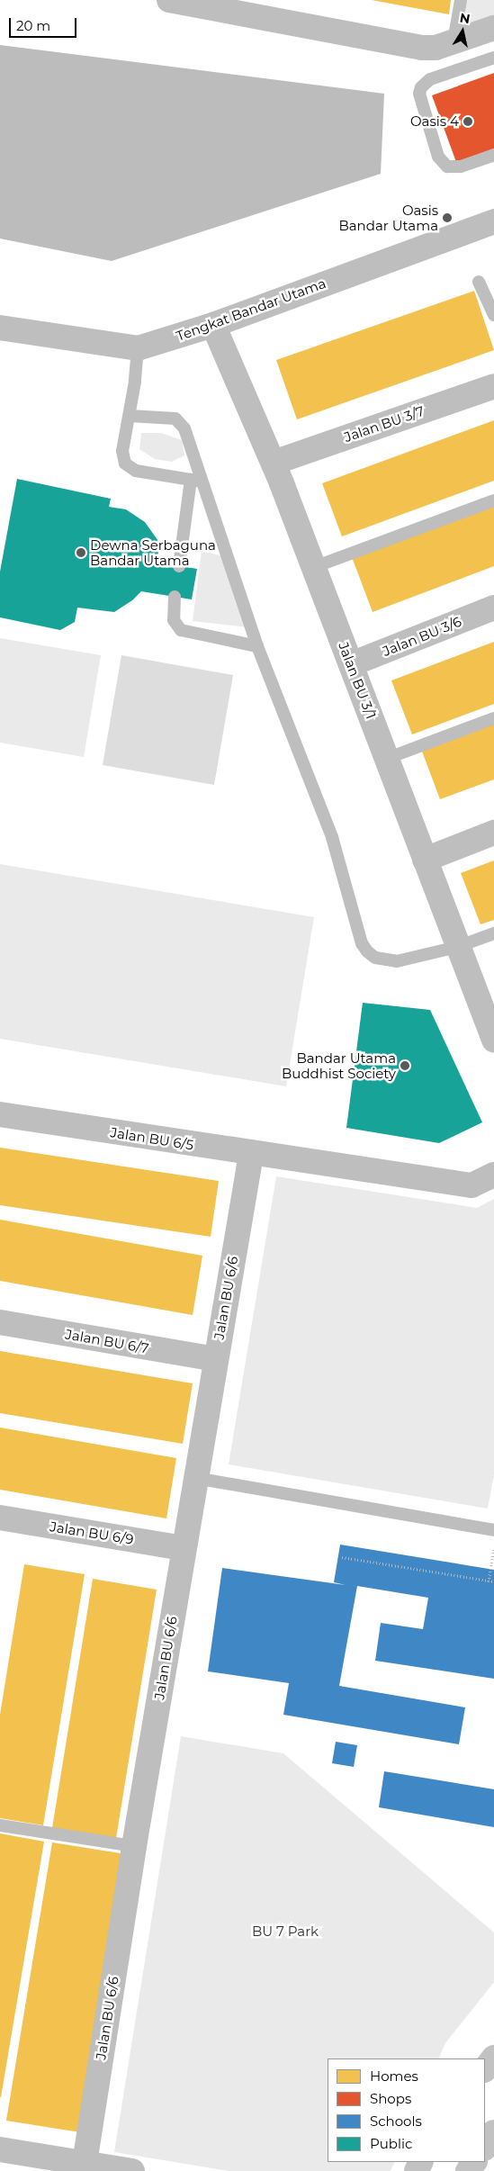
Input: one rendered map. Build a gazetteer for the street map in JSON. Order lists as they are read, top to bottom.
{
  "streets": {
    "street": [
      "Tengkat Bandar Utama",
      "Jalan BU 3/7",
      "Jalan BU 3/6",
      "Jalan BU 3/1",
      "Jalan BU 6/5",
      "Jalan BU 6/6",
      "Jalan BU 6/7",
      "Jalan BU 6/9"
    ]
  },
  "crossings": [
    ["Tengkat Bandar Utama", "Jalan BU 3/1"],
    ["Jalan BU 3/7", "Jalan BU 3/1"],
    ["Jalan BU 3/6", "Jalan BU 3/1"],
    ["Jalan BU 6/5", "Jalan BU 6/6"],
    ["Jalan BU 6/6", "Jalan BU 6/7"],
    ["Jalan BU 6/6", "Jalan BU 6/9"]
  ],
  "parks": ["BU 7 Park"],
  "places": [
    "Oasis 4",
    "Oasis Bandar Utama",
    "Dewna Serbaguna Bandar Utama",
    "Bandar Utama Buddhist Society"
  ],
  "legend": [
    "Homes",
    "Shops",
    "Schools",
    "Public"
  ],
  "scale_bar": "20 m",
  "north": "top"
}
